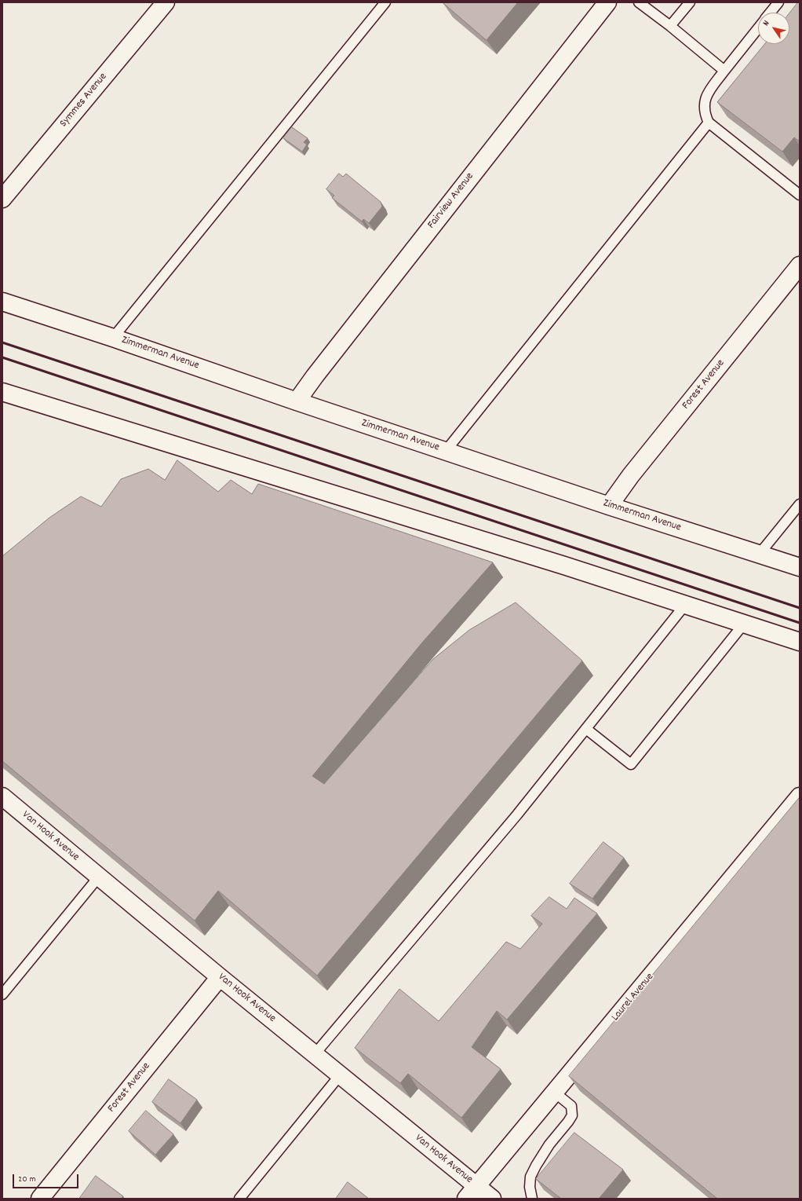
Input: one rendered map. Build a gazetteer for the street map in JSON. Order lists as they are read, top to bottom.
{
  "streets": {
    "street": [
      "Symmes Avenue",
      "Fairview Avenue",
      "Zimmerman Avenue",
      "Forest Avenue",
      "Van Hook Avenue",
      "Laurel Avenue"
    ]
  },
  "crossings": [
    ["Fairview Avenue", "Zimmerman Avenue"],
    ["Zimmerman Avenue", "Forest Avenue"],
    ["Forest Avenue", "Van Hook Avenue"],
    ["Van Hook Avenue", "Laurel Avenue"]
  ],
  "scale_bar": "20 m",
  "north": "top left"
}
